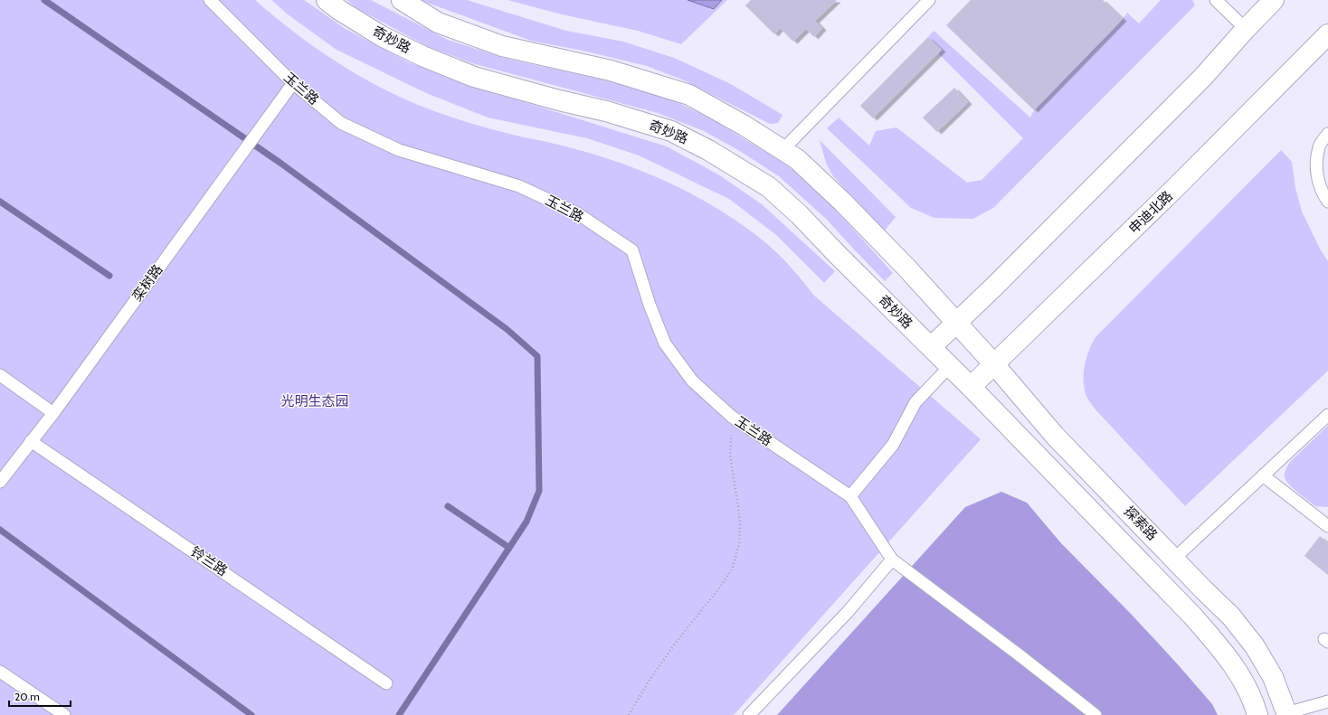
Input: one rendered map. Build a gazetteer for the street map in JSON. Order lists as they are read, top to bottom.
{
  "streets": {
    "street": ["奇妙路", "申迪北路", "探索路"],
    "lane": ["玉兰路", "栾树路", "铃兰路"]
  },
  "crossings": [
    ["奇妙路", "探索路"],
    ["玉兰路", "栾树路"],
    ["申迪北路", "探索路"],
    ["栾树路", "铃兰路"]
  ],
  "parks": ["光明生态园"],
  "scale_bar": "20 m"
}
